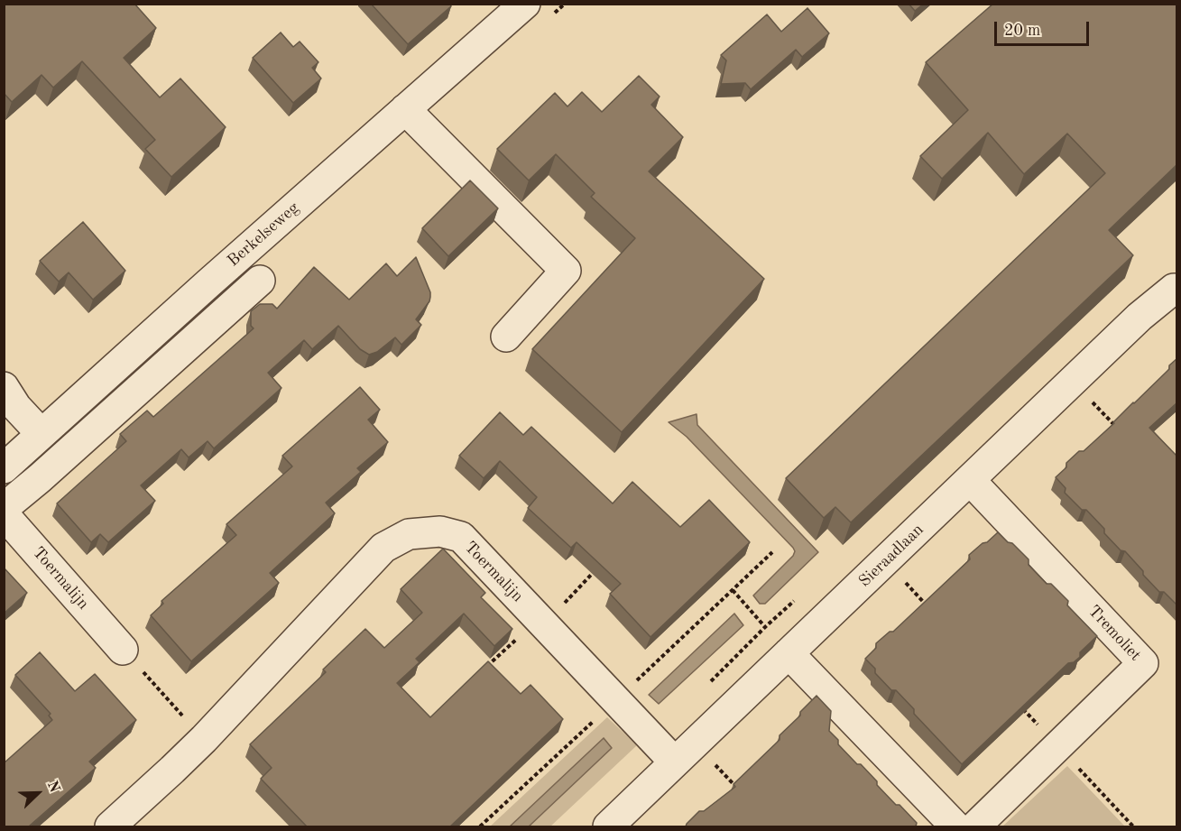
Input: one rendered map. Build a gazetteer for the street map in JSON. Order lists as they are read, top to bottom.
{
  "streets": {
    "street": [
      "Berkelseweg",
      "Sieraadlaan",
      "Toermalijn",
      "Tremoliet"
    ]
  },
  "crossings": [
    ["Sieraadlaan", "Toermalijn"],
    ["Sieraadlaan", "Tremoliet"]
  ],
  "scale_bar": "20 m",
  "north": "top right"
}
